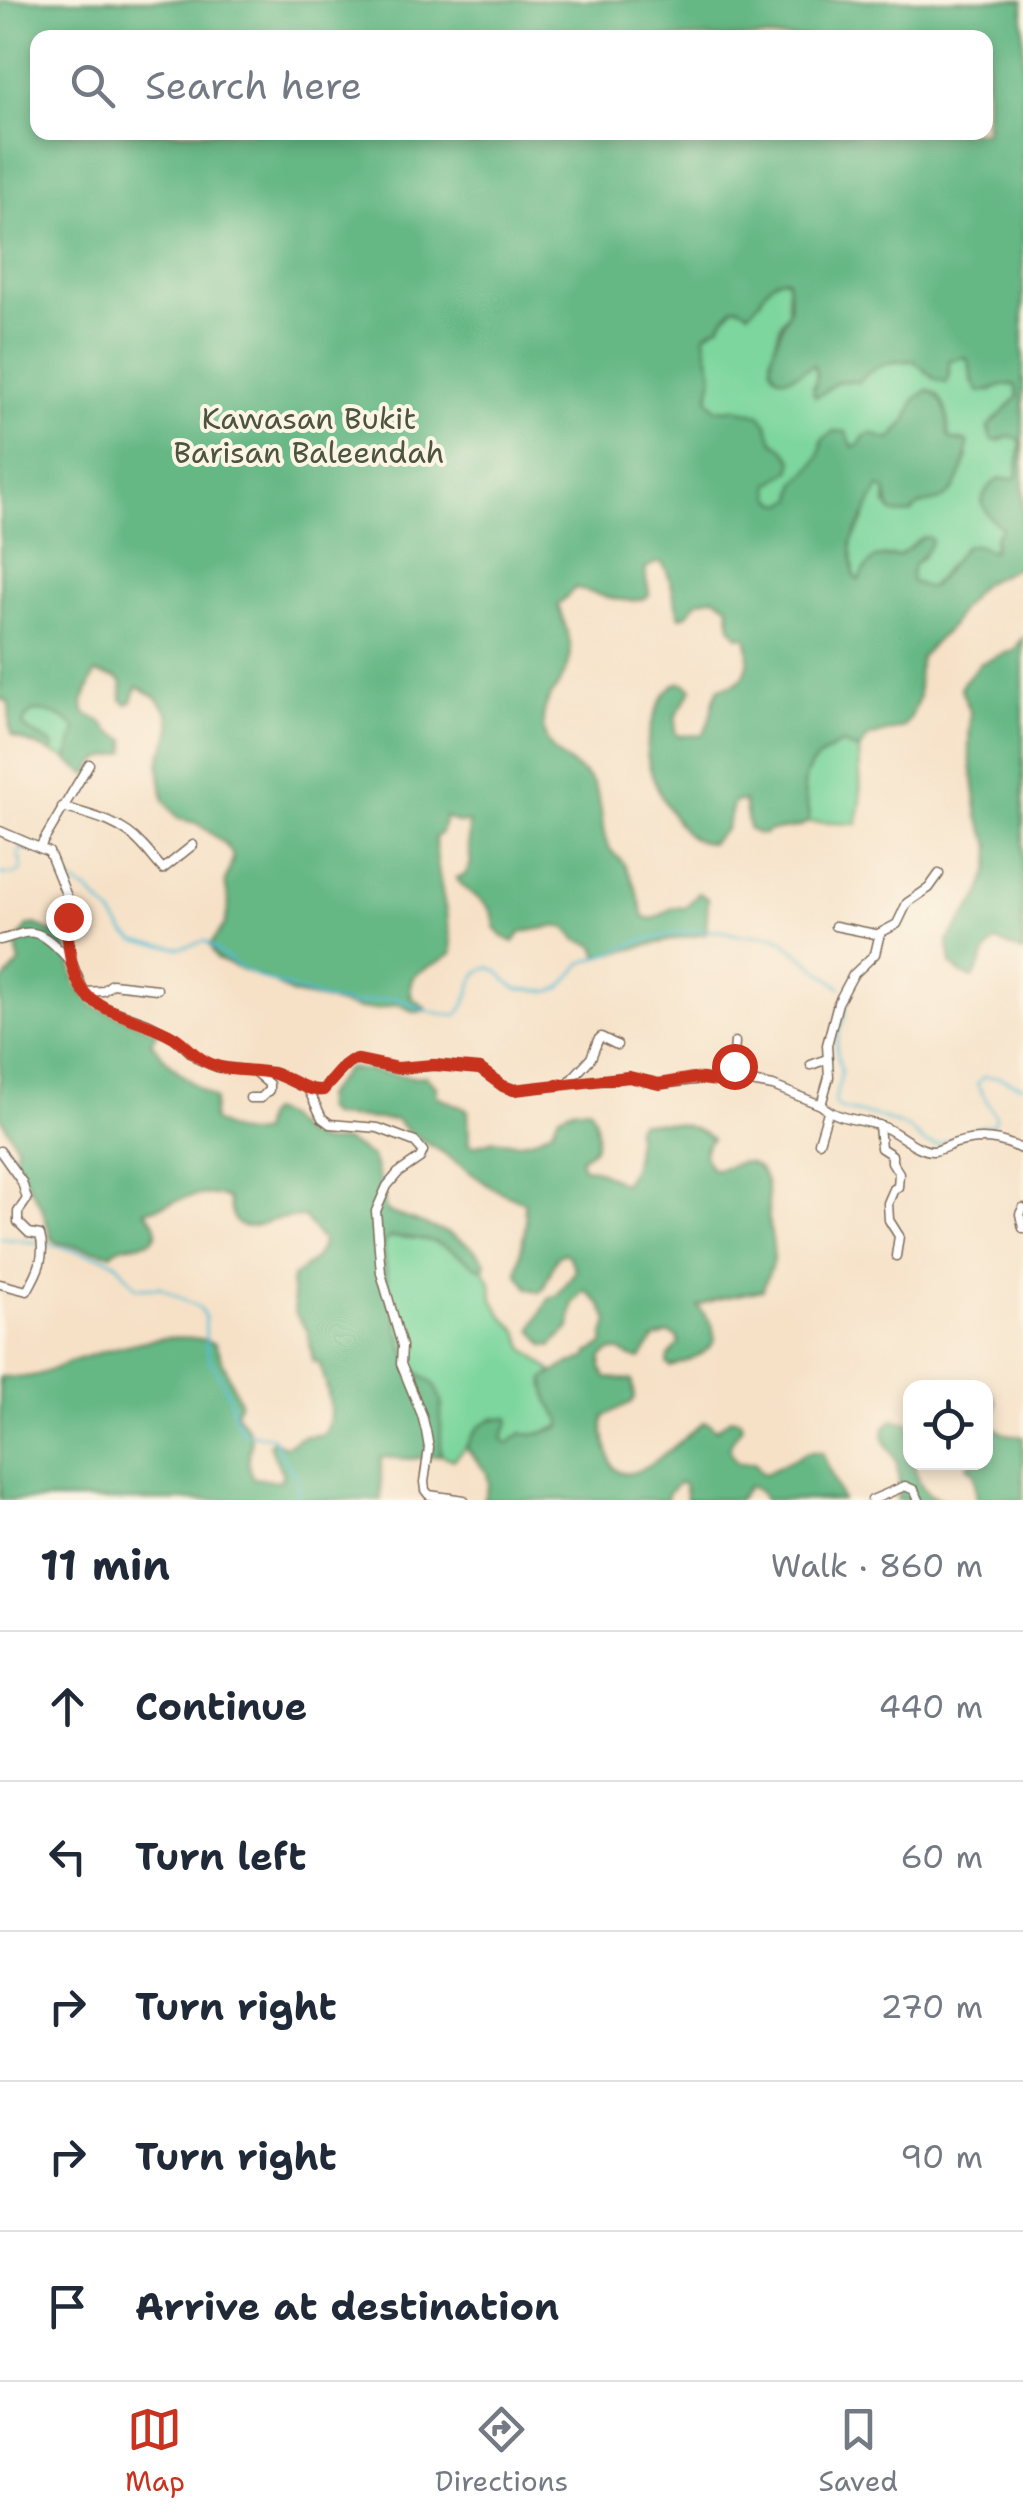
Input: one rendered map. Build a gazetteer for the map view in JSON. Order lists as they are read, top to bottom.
{
  "parks": ["Kawasan Bukit Barisan Baleendah"],
  "page": {
    "search": "Search here",
    "heading": ["11 min", "Walk · 860 m"],
    "list": [
      ["Continue", "440 m"],
      ["Turn left", "60 m"],
      ["Turn right", "270 m"],
      ["Turn right", "90 m"],
      "Arrive at destination"
    ],
    "nav": ["Map", "Directions", "Saved"]
  }
}
